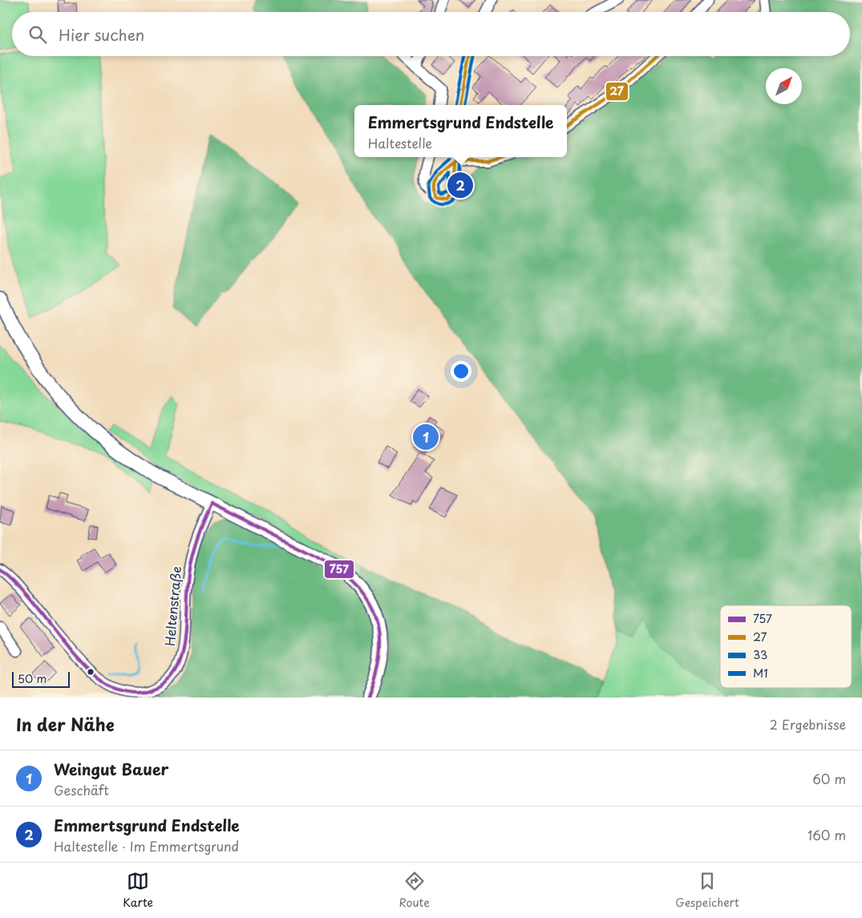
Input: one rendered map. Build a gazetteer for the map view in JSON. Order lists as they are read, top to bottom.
{
  "streets": {
    "street": ["Heltenstraße"]
  },
  "lines": [
    "transit line 27",
    "transit line 33",
    "transit line M1",
    "transit line 757"
  ],
  "legend": [
    "757",
    "27",
    "33",
    "M1"
  ],
  "scale_bar": "50 m",
  "north": "top right",
  "page": {
    "search": "Hier suchen",
    "popup": ["Emmertsgrund Endstelle", "Haltestelle"],
    "pins": ["2", "1"],
    "scale": "50 m",
    "heading": ["In der Nähe", "2 Ergebnisse"],
    "list": [
      {
        "mark": "1",
        "name": "Weingut Bauer",
        "note": "Geschäft",
        "value": "60 m"
      },
      {
        "mark": "2",
        "name": "Emmertsgrund Endstelle",
        "note": "Haltestelle · Im Emmertsgrund",
        "value": "160 m"
      }
    ],
    "nav": ["Karte", "Route", "Gespeichert"]
  }
}
